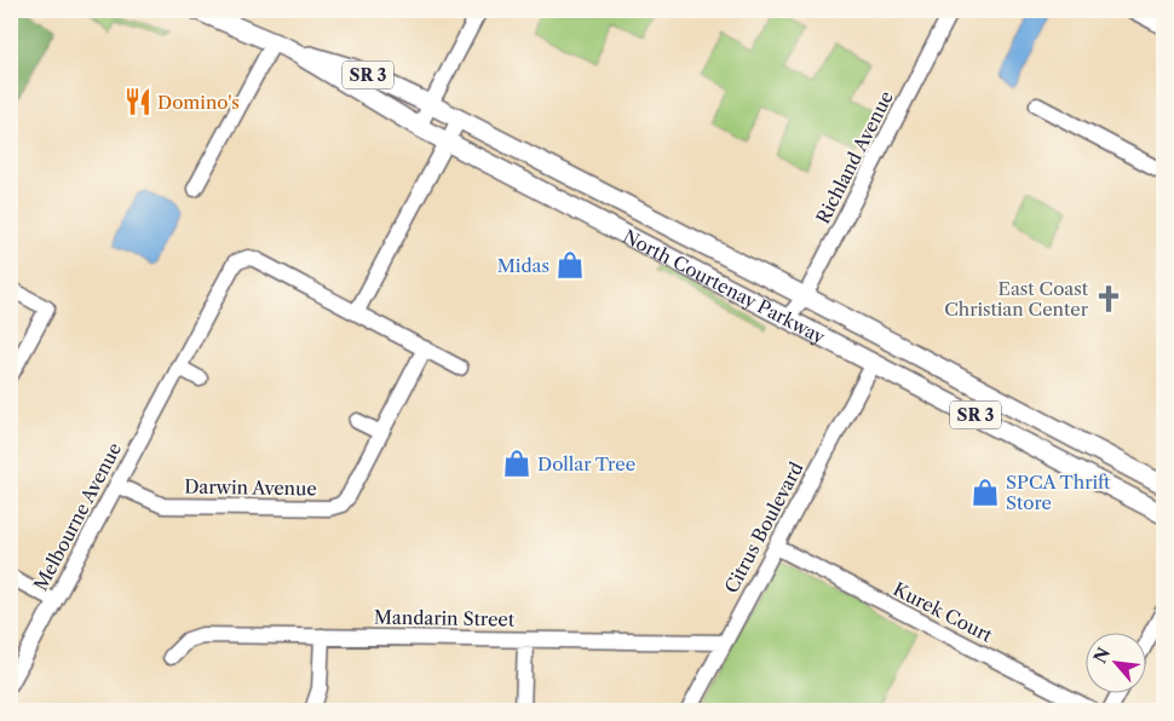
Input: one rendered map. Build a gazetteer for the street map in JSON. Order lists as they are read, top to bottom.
{
  "streets": {
    "main road": ["SR 3", "North Courtenay Parkway"],
    "street": [
      "Richland Avenue",
      "Darwin Avenue",
      "Melbourne Avenue",
      "Citrus Boulevard",
      "Kurek Court",
      "Mandarin Street"
    ]
  },
  "crossings": [
    ["Richland Avenue", "North Courtenay Parkway"],
    ["North Courtenay Parkway", "Citrus Boulevard"],
    ["Darwin Avenue", "Melbourne Avenue"],
    ["Citrus Boulevard", "Kurek Court"],
    ["Citrus Boulevard", "Mandarin Street"]
  ],
  "places": {
    "restaurant": ["Domino's"],
    "shop": ["Midas", "Dollar Tree", "SPCA Thrift Store"],
    "church": ["East Coast Christian Center"]
  },
  "north": "top left"
}
